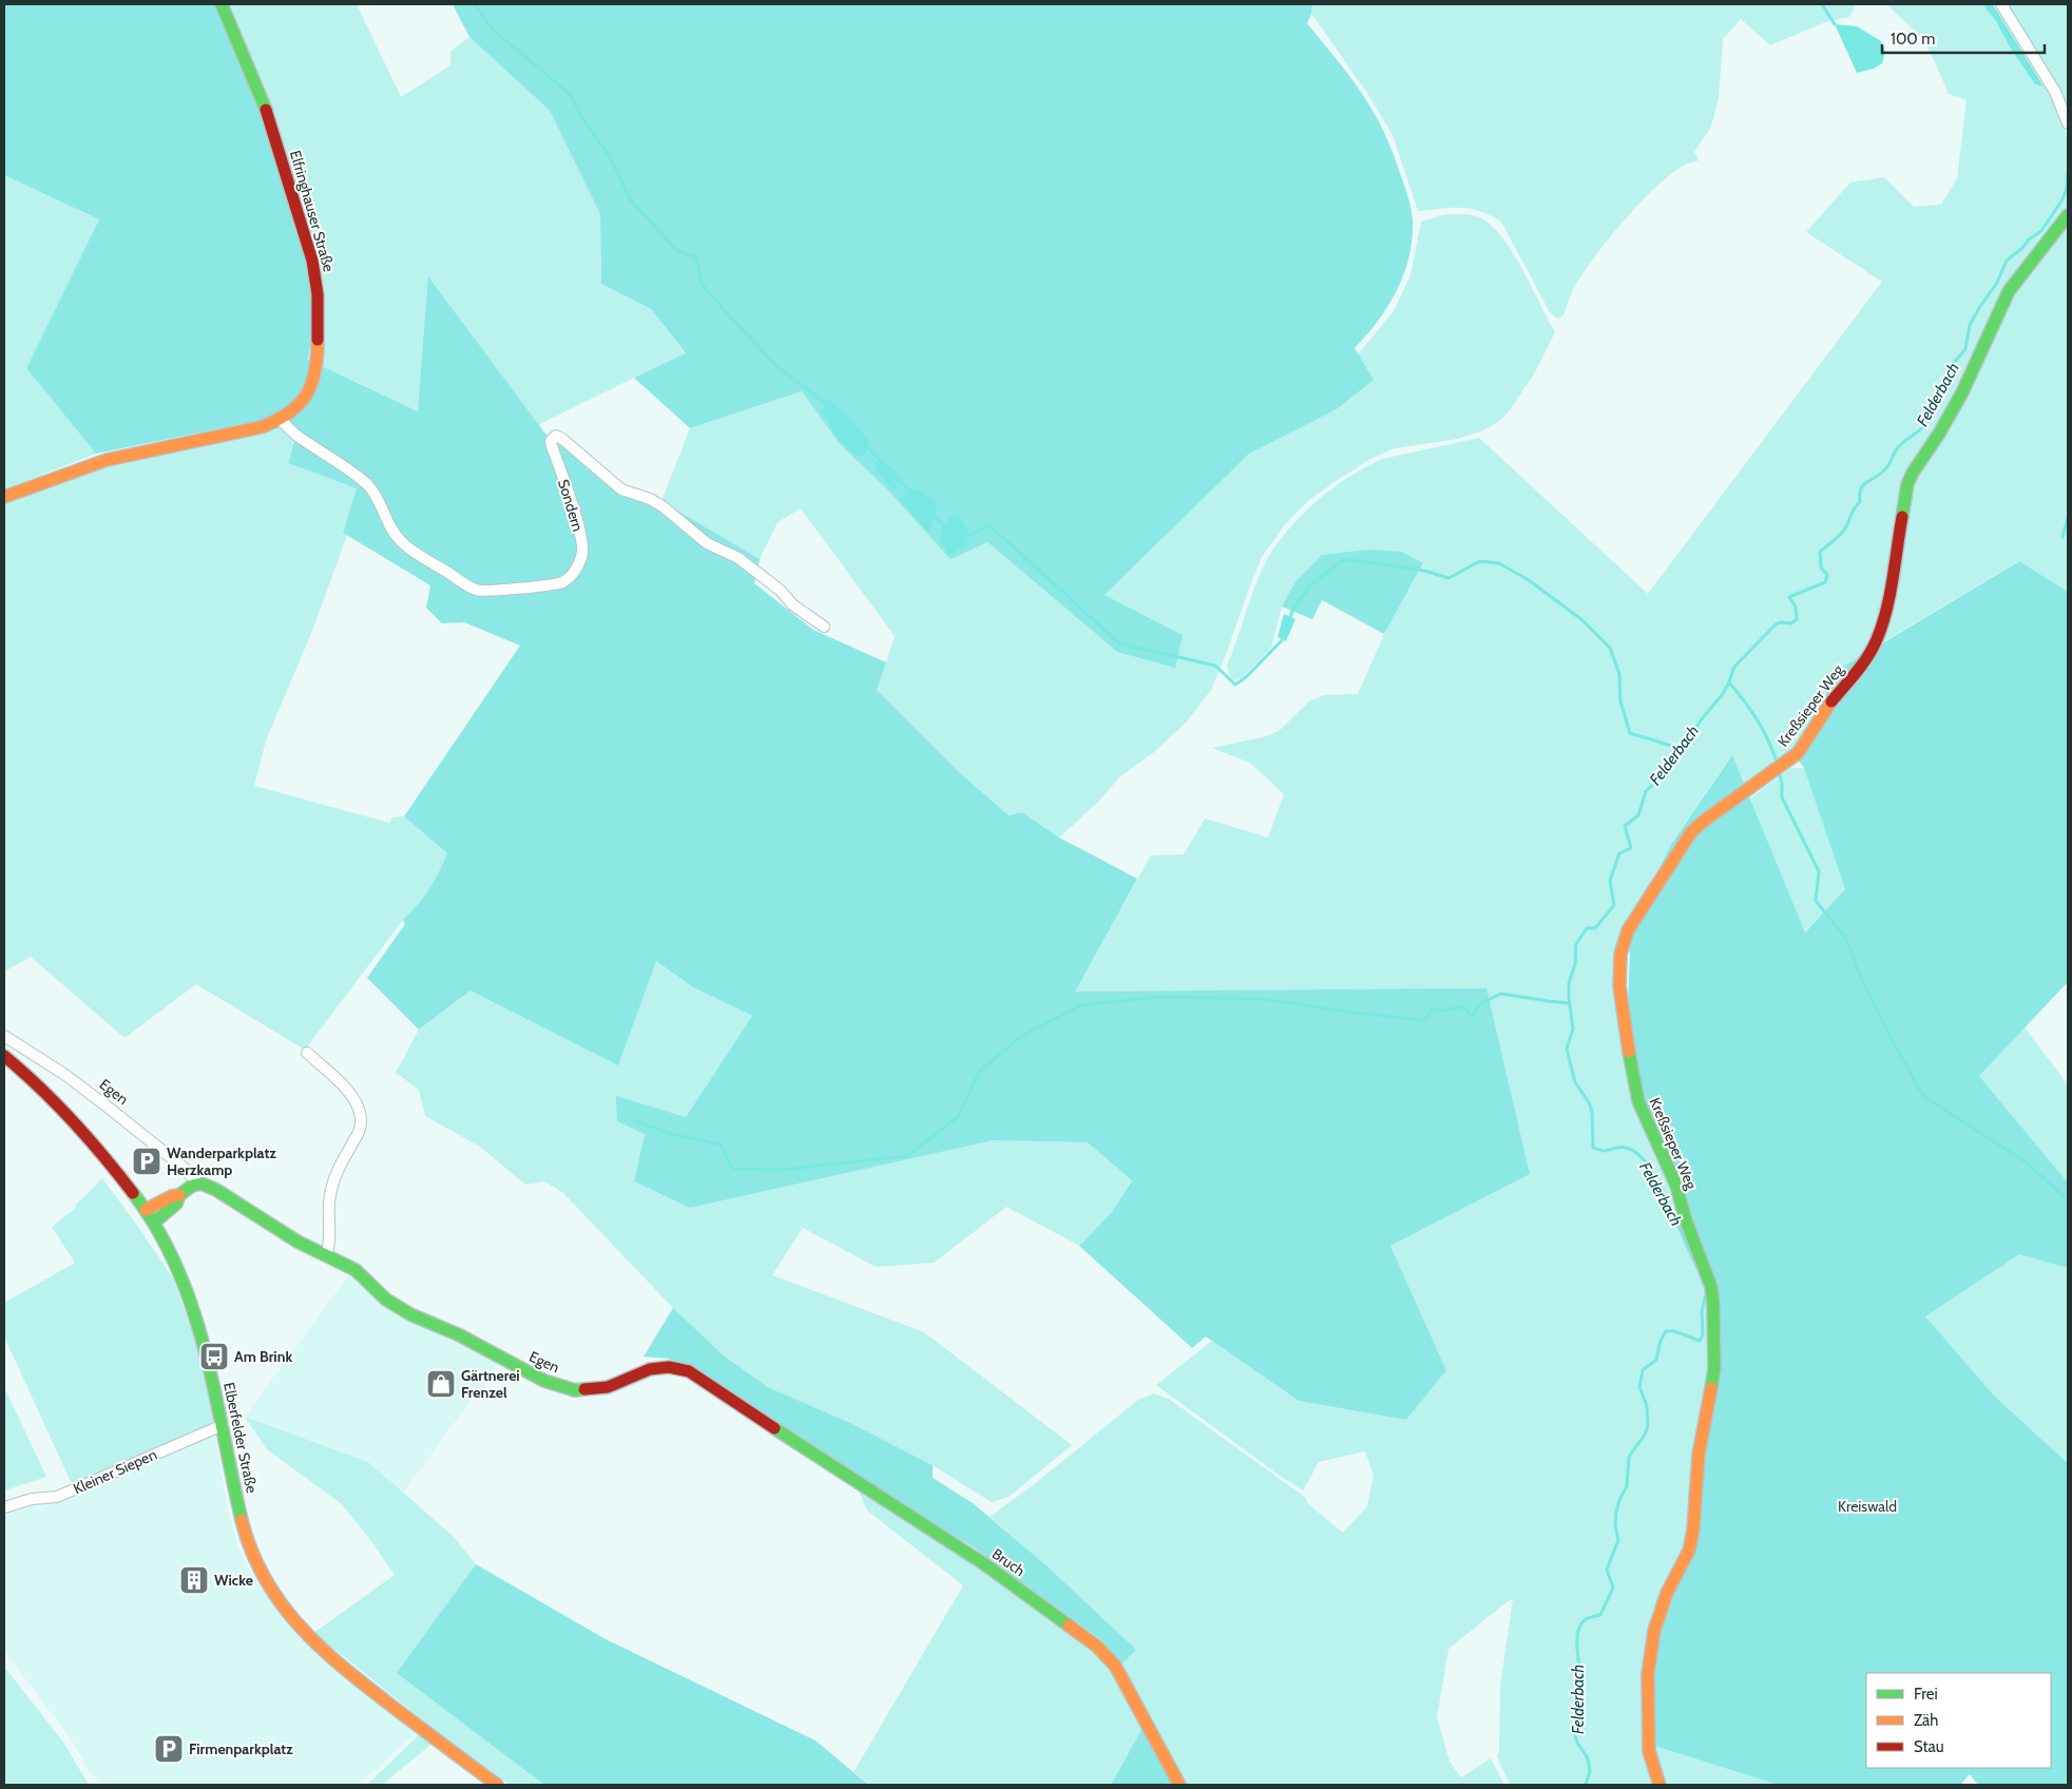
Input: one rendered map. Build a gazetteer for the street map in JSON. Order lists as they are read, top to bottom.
{
  "streets": {
    "street": [
      "Elfringhauser Straße",
      "Sondern",
      "Kreßsieper Weg",
      "Egen",
      "Elberfelder Straße",
      "Kleiner Siepen",
      "Bruch"
    ]
  },
  "crossings": [
    ["Elfringhauser Straße", "Sondern"],
    ["Egen", "Bruch"],
    ["Elberfelder Straße", "Kleiner Siepen"]
  ],
  "water": ["Felderbach"],
  "parks": ["Kreiswald"],
  "places": {
    "parking": ["Wanderparkplatz Herzkamp", "Firmenparkplatz"],
    "bus stop": ["Am Brink"],
    "shop": ["Gärtnerei Frenzel"],
    "building": ["Wicke"]
  },
  "legend": ["Frei", "Zäh", "Stau"],
  "scale_bar": "100 m"
}
